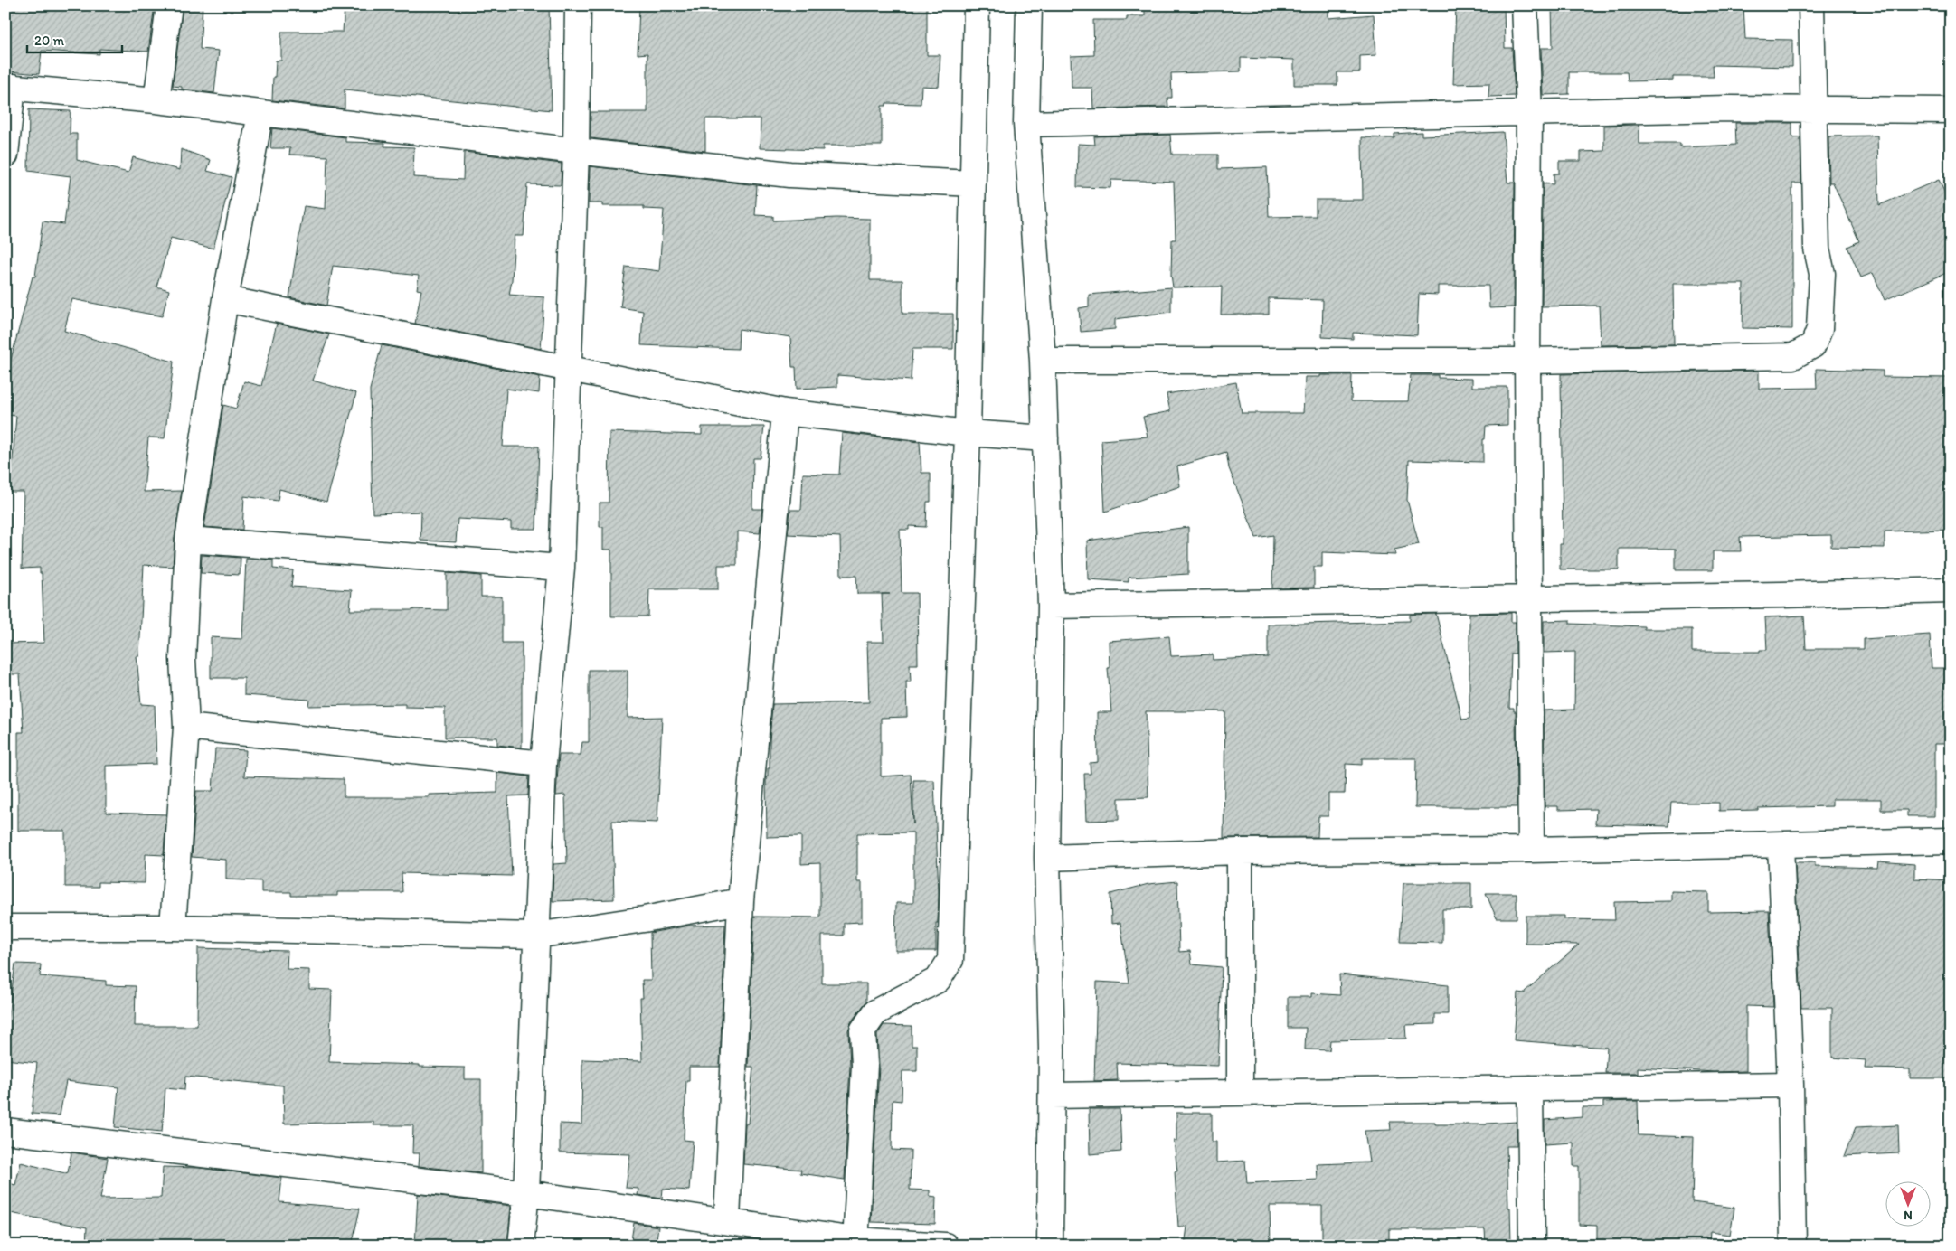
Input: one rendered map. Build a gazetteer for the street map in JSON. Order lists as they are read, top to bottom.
{
  "scale_bar": "20 m",
  "north": "bottom"
}
